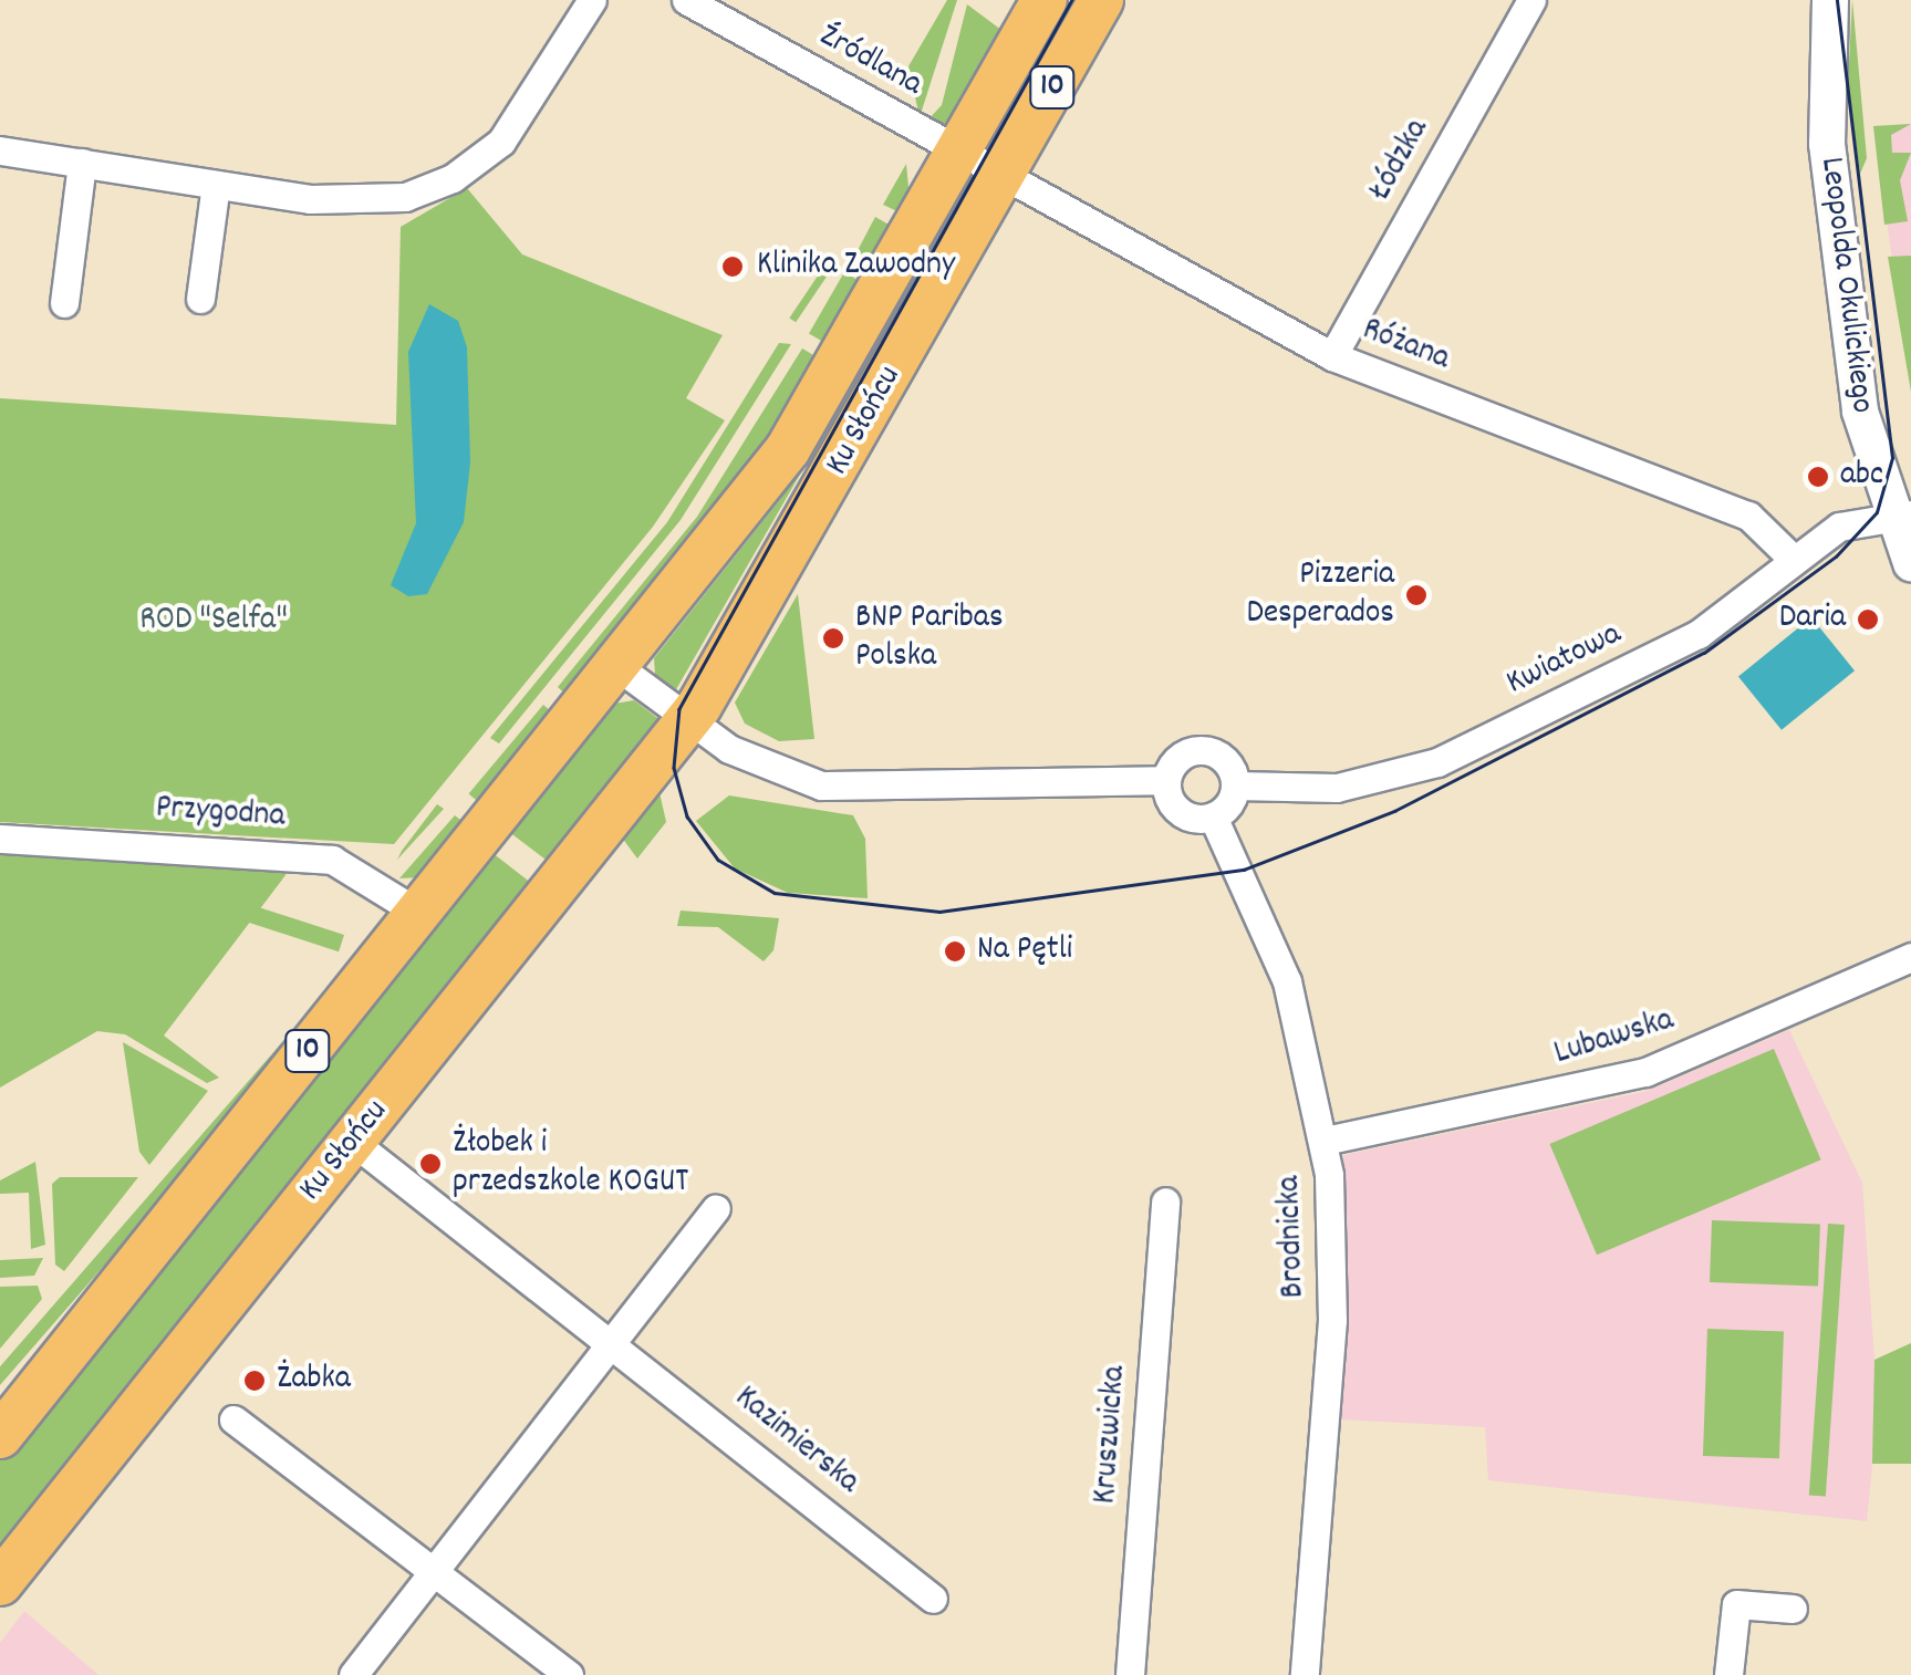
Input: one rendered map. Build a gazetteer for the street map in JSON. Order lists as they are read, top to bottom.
{
  "streets": {
    "main road": ["10", "Ku Słońcu"],
    "street": [
      "Źródlana",
      "Łódzka",
      "Leopolda Okulickiego",
      "Różana",
      "Kwiatowa",
      "Przygodna",
      "Lubawska",
      "Brodnicka",
      "Kruszwicka",
      "Kazimierska"
    ]
  },
  "crossings": [
    ["Źródlana", "Ku Słońcu"],
    ["Łódzka", "Różana"],
    ["Leopolda Okulickiego", "Kwiatowa"],
    ["Różana", "Ku Słońcu"],
    ["Różana", "Kwiatowa"],
    ["Ku Słońcu", "Przygodna"],
    ["Ku Słońcu", "Kazimierska"],
    ["Kwiatowa", "Brodnicka"],
    ["Lubawska", "Brodnicka"]
  ],
  "parks": ["ROD \"Selfa\""],
  "places": [
    "Klinika Zawodny",
    "abc",
    "Pizzeria Desperados",
    "Daria",
    "BNP Paribas Polska",
    "Na Pętli",
    "Żłobek i przedszkole KOGUT",
    "Żabka"
  ]
}
